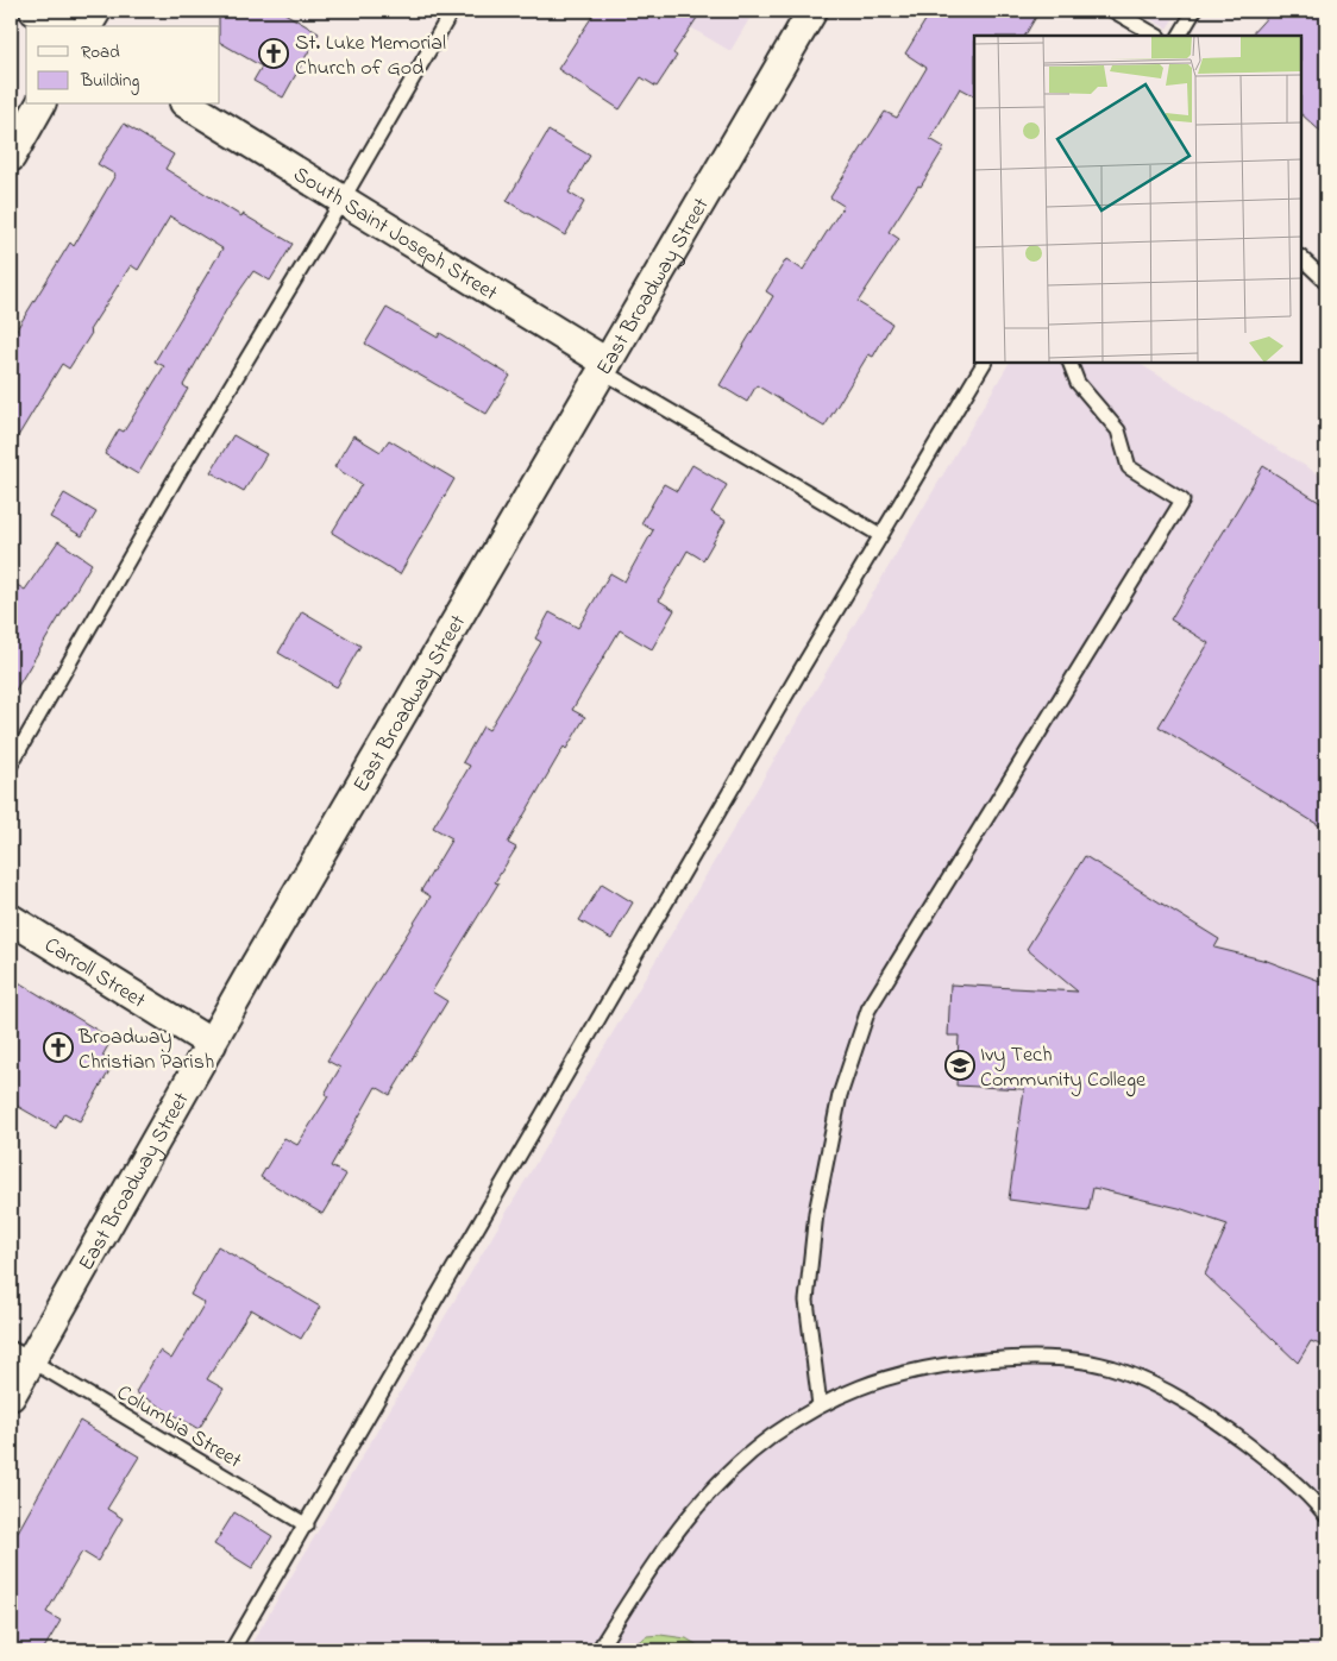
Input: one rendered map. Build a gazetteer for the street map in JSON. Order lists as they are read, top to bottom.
{
  "streets": {
    "street": ["South Saint Joseph Street", "East Broadway Street", "Carroll Street"],
    "lane": ["Columbia Street"]
  },
  "crossings": [
    ["South Saint Joseph Street", "East Broadway Street"],
    ["East Broadway Street", "Carroll Street"],
    ["East Broadway Street", "Columbia Street"]
  ],
  "places": {
    "church": ["St. Luke Memorial Church of God", "Broadway Christian Parish"],
    "school or university": ["Ivy Tech Community College"]
  },
  "legend": ["Road", "Building"]
}
